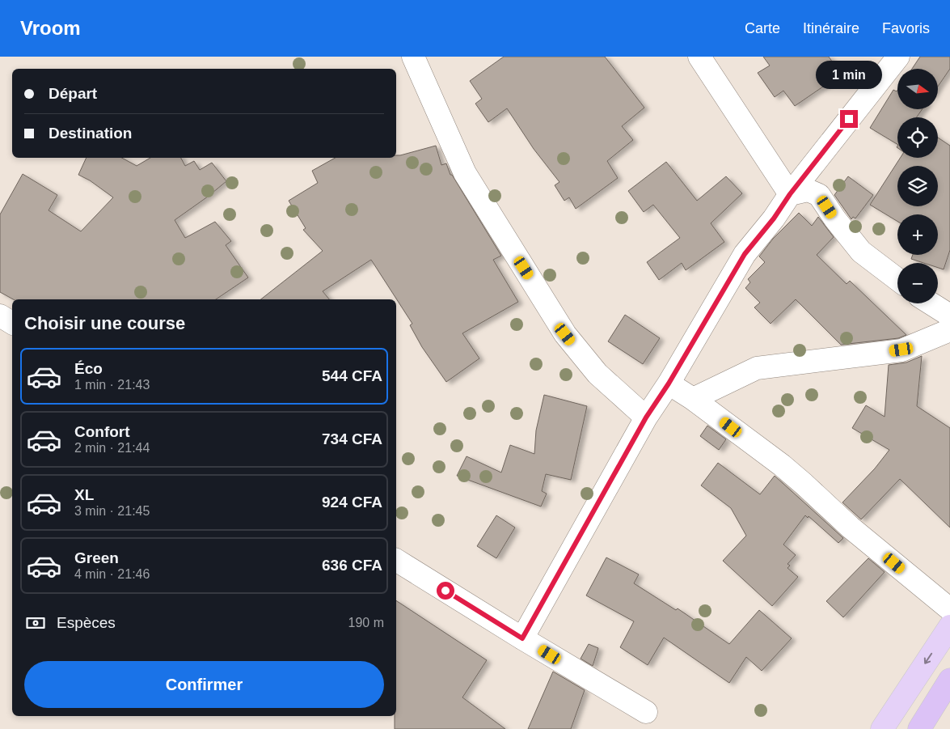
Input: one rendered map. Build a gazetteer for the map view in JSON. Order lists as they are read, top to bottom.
{
  "north": "right",
  "page": {
    "header": "Vroom",
    "nav": ["Carte", "Itinéraire", "Favoris"],
    "bubble": "1 min",
    "map_buttons": ["+", "−"],
    "banner": ["Départ", "Destination"],
    "heading": "Choisir une course",
    "list": [
      {
        "name": "Éco",
        "note": "1 min · 21:43",
        "value": "544 CFA"
      },
      {
        "name": "Confort",
        "note": "2 min · 21:44",
        "value": "734 CFA"
      },
      {
        "name": "XL",
        "note": "3 min · 21:45",
        "value": "924 CFA"
      },
      {
        "name": "Green",
        "note": "4 min · 21:46",
        "value": "636 CFA"
      }
    ],
    "pay": ["Espèces", "190 m"],
    "buttons": "Confirmer"
  }
}
